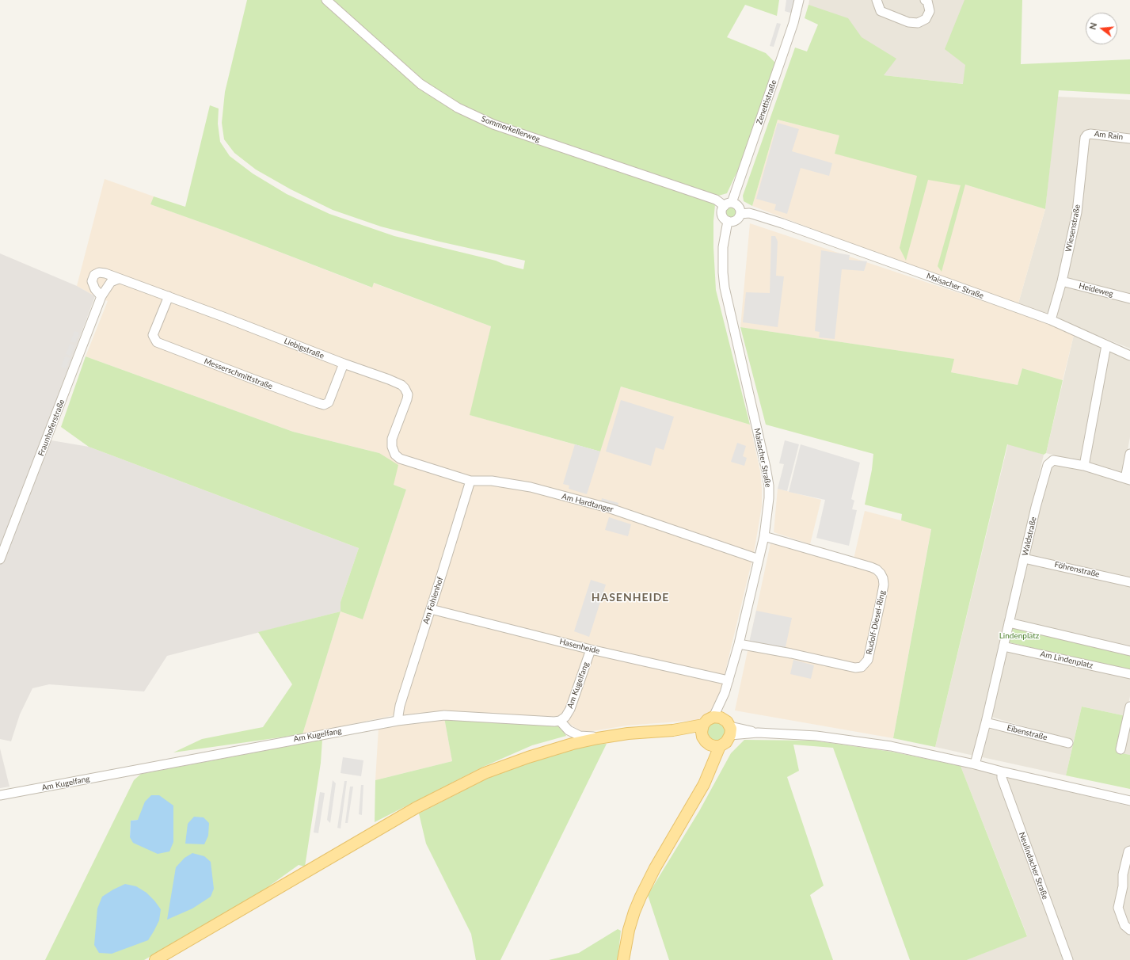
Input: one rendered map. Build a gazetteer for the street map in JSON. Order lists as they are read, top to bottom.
{
  "streets": {
    "street": [
      "Zenettistraße",
      "Sommerkellerweg",
      "Am Rain",
      "Wiesenstraße",
      "Maisacher Straße",
      "Heideweg",
      "Liebigstraße",
      "Messerschmittstraße",
      "Fraunhoferstraße",
      "Am Hardtanger",
      "Waldstraße",
      "Föhrenstraße",
      "Am Fohlenhof",
      "Rudolf-Diesel-Ring",
      "Hasenheide",
      "Am Lindenplatz",
      "Am Kugelfang",
      "Eibenstraße",
      "Neulindacher Straße"
    ]
  },
  "crossings": [
    ["Zenettistraße", "Sommerkellerweg"],
    ["Zenettistraße", "Maisacher Straße"],
    ["Sommerkellerweg", "Maisacher Straße"],
    ["Am Rain", "Wiesenstraße"],
    ["Wiesenstraße", "Maisacher Straße"],
    ["Wiesenstraße", "Heideweg"],
    ["Maisacher Straße", "Am Hardtanger"],
    ["Maisacher Straße", "Rudolf-Diesel-Ring"],
    ["Maisacher Straße", "Hasenheide"],
    ["Liebigstraße", "Messerschmittstraße"],
    ["Liebigstraße", "Fraunhoferstraße"],
    ["Liebigstraße", "Am Hardtanger"],
    ["Am Hardtanger", "Am Fohlenhof"],
    ["Waldstraße", "Föhrenstraße"],
    ["Waldstraße", "Am Lindenplatz"],
    ["Waldstraße", "Eibenstraße"],
    ["Am Fohlenhof", "Hasenheide"],
    ["Am Fohlenhof", "Am Kugelfang"],
    ["Hasenheide", "Am Kugelfang"]
  ],
  "districts": ["HASENHEIDE"],
  "parks": ["Lindenplatz"],
  "north": "left"
}
